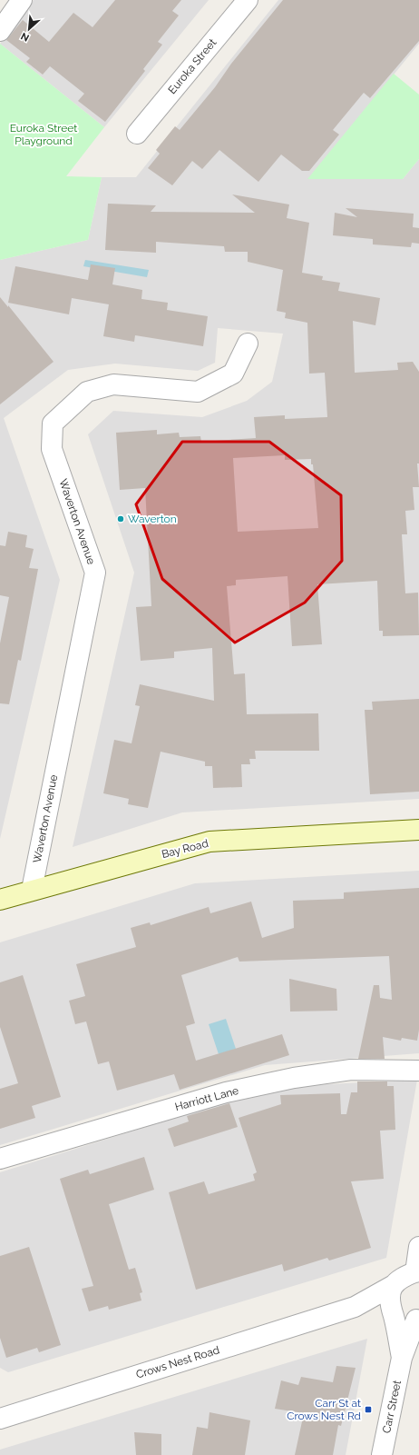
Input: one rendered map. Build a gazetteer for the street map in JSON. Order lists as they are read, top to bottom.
{
  "streets": {
    "street": [
      "Euroka Street",
      "Waverton Avenue",
      "Bay Road",
      "Harriott Lane",
      "Crows Nest Road",
      "Carr Street"
    ]
  },
  "crossings": [
    ["Waverton Avenue", "Bay Road"],
    ["Crows Nest Road", "Carr Street"]
  ],
  "parks": ["Euroka Street Playground"],
  "places": {
    "other": ["Waverton"],
    "transit": ["Carr St at Crows Nest Rd"]
  },
  "north": "bottom left"
}
